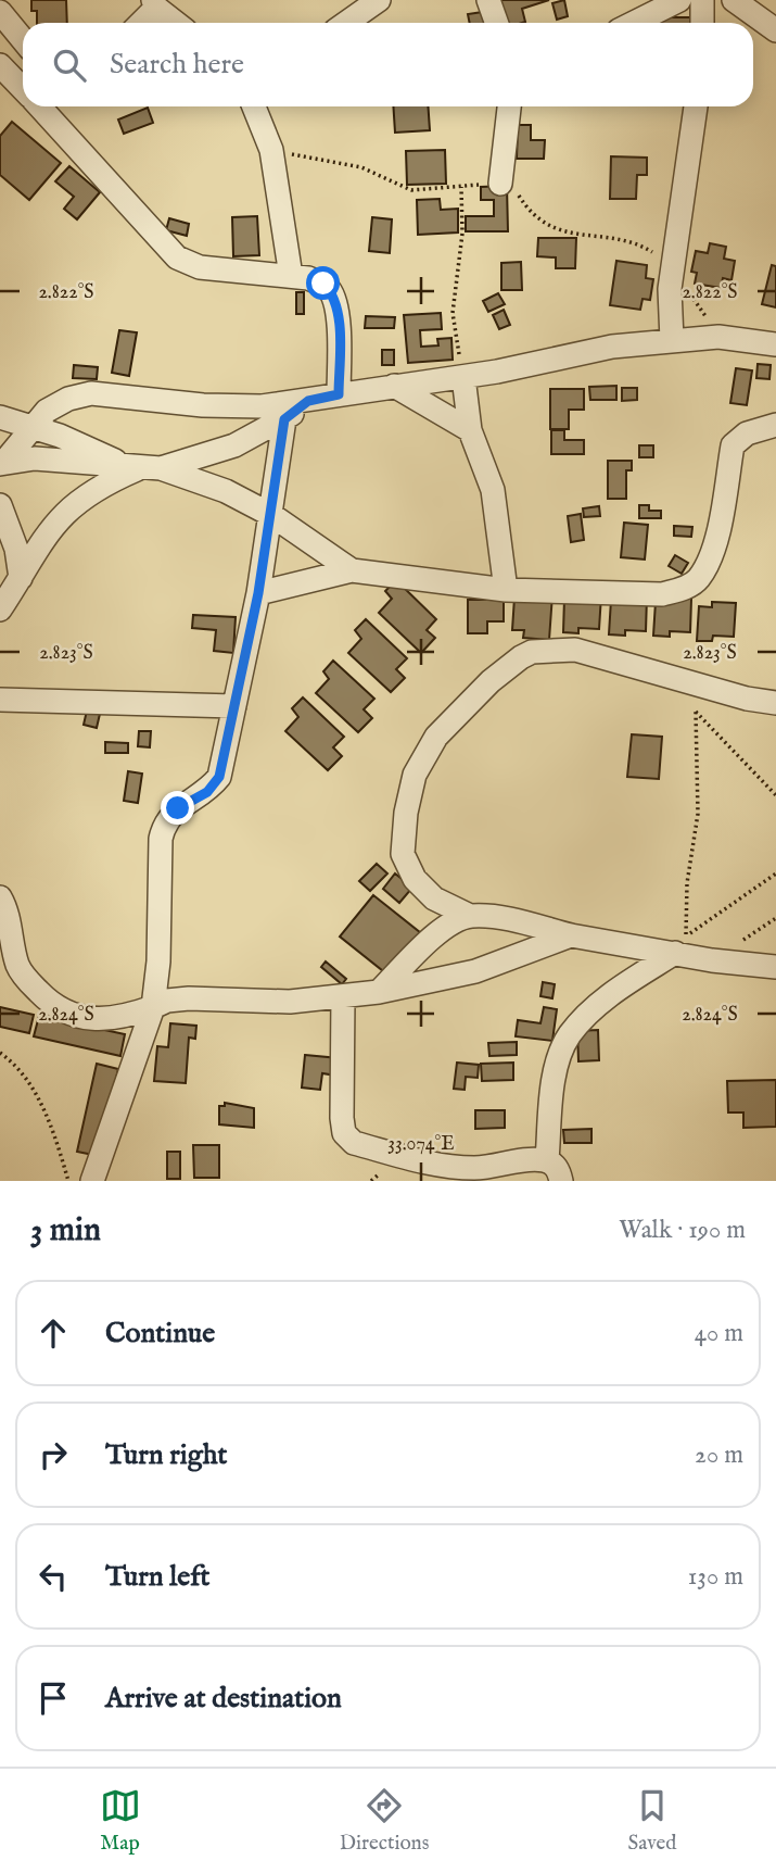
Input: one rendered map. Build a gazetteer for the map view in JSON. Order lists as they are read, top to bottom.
{
  "page": {
    "search": "Search here",
    "heading": ["3 min", "Walk · 190 m"],
    "list": [
      ["Continue", "40 m"],
      ["Turn right", "20 m"],
      ["Turn left", "130 m"],
      "Arrive at destination"
    ],
    "nav": ["Map", "Directions", "Saved"]
  },
  "coordinates": [
    "2.822°S",
    "2.823°S",
    "2.824°S",
    "33.074°E"
  ]
}
